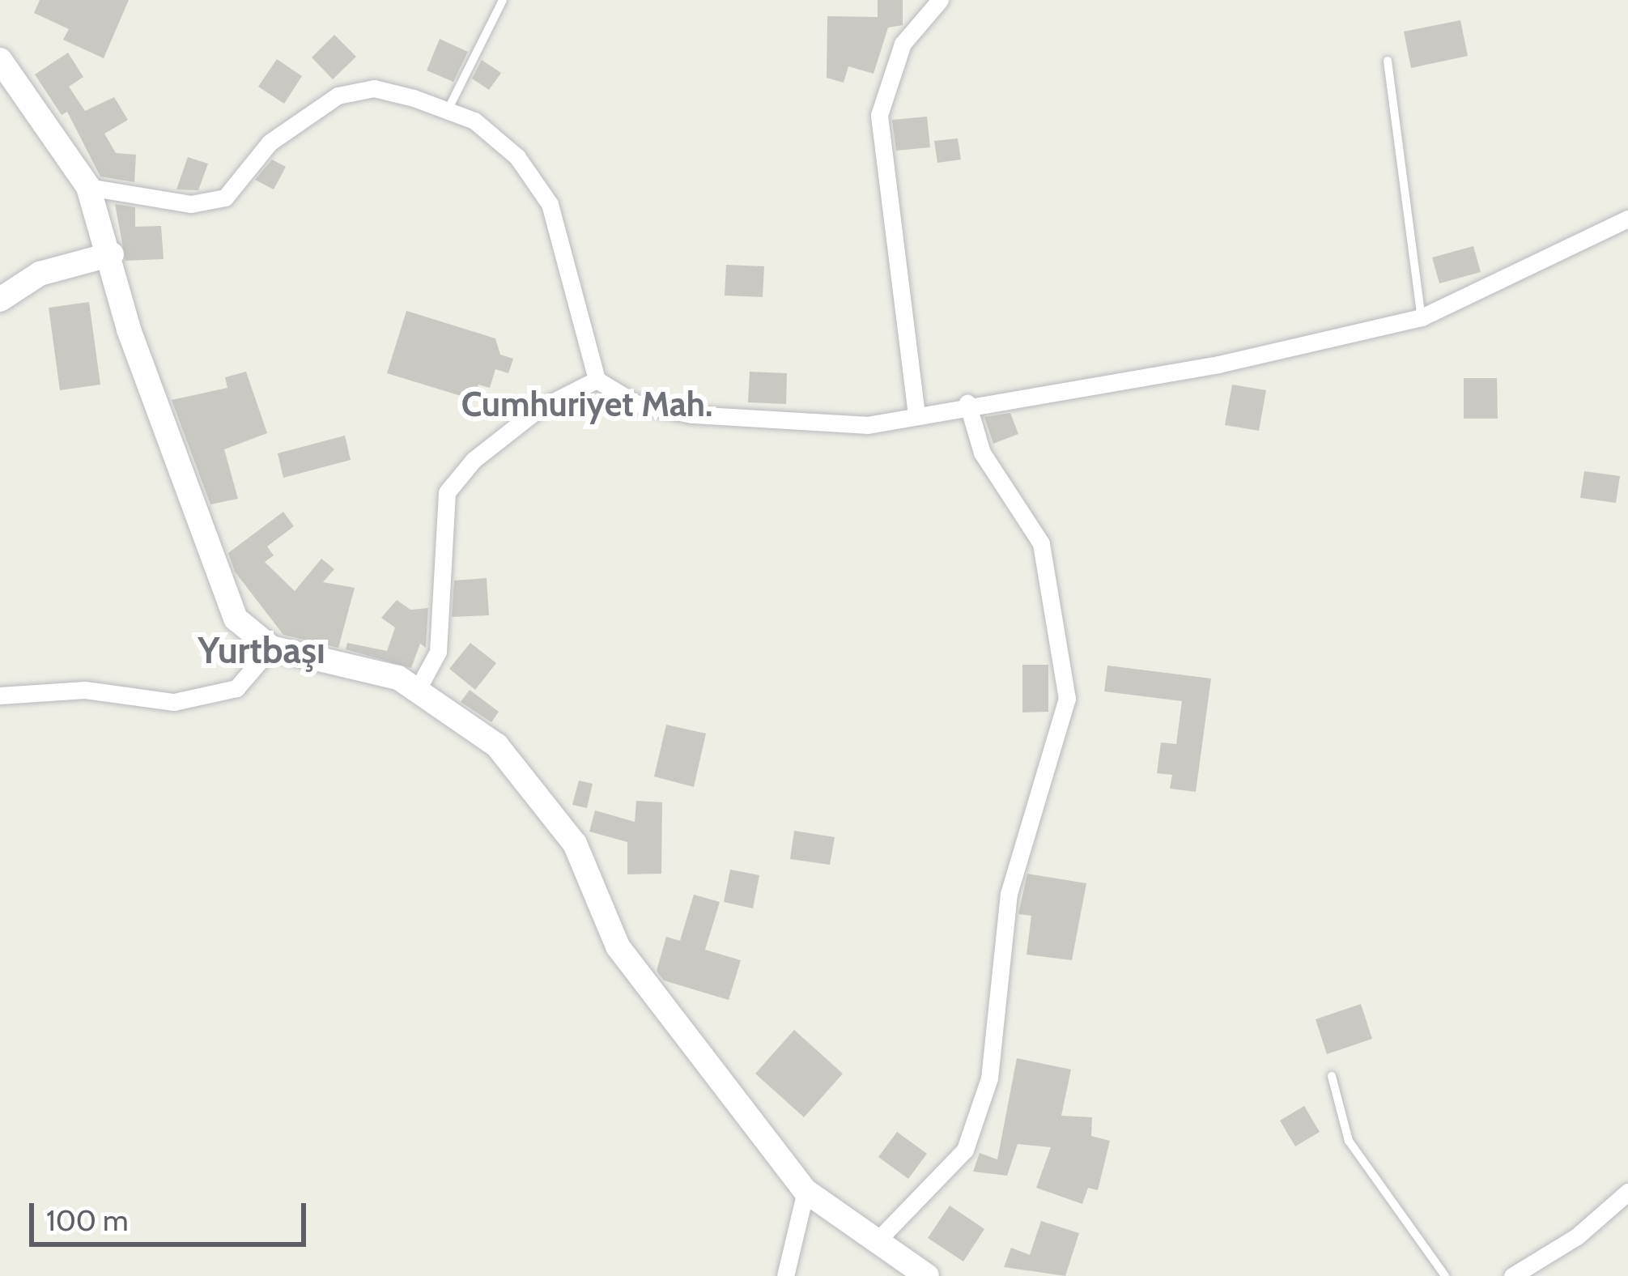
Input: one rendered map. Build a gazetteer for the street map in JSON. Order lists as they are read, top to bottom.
{
  "districts": ["Cumhuriyet Mah.", "Yurtbaşı"],
  "scale_bar": "100 m"
}
